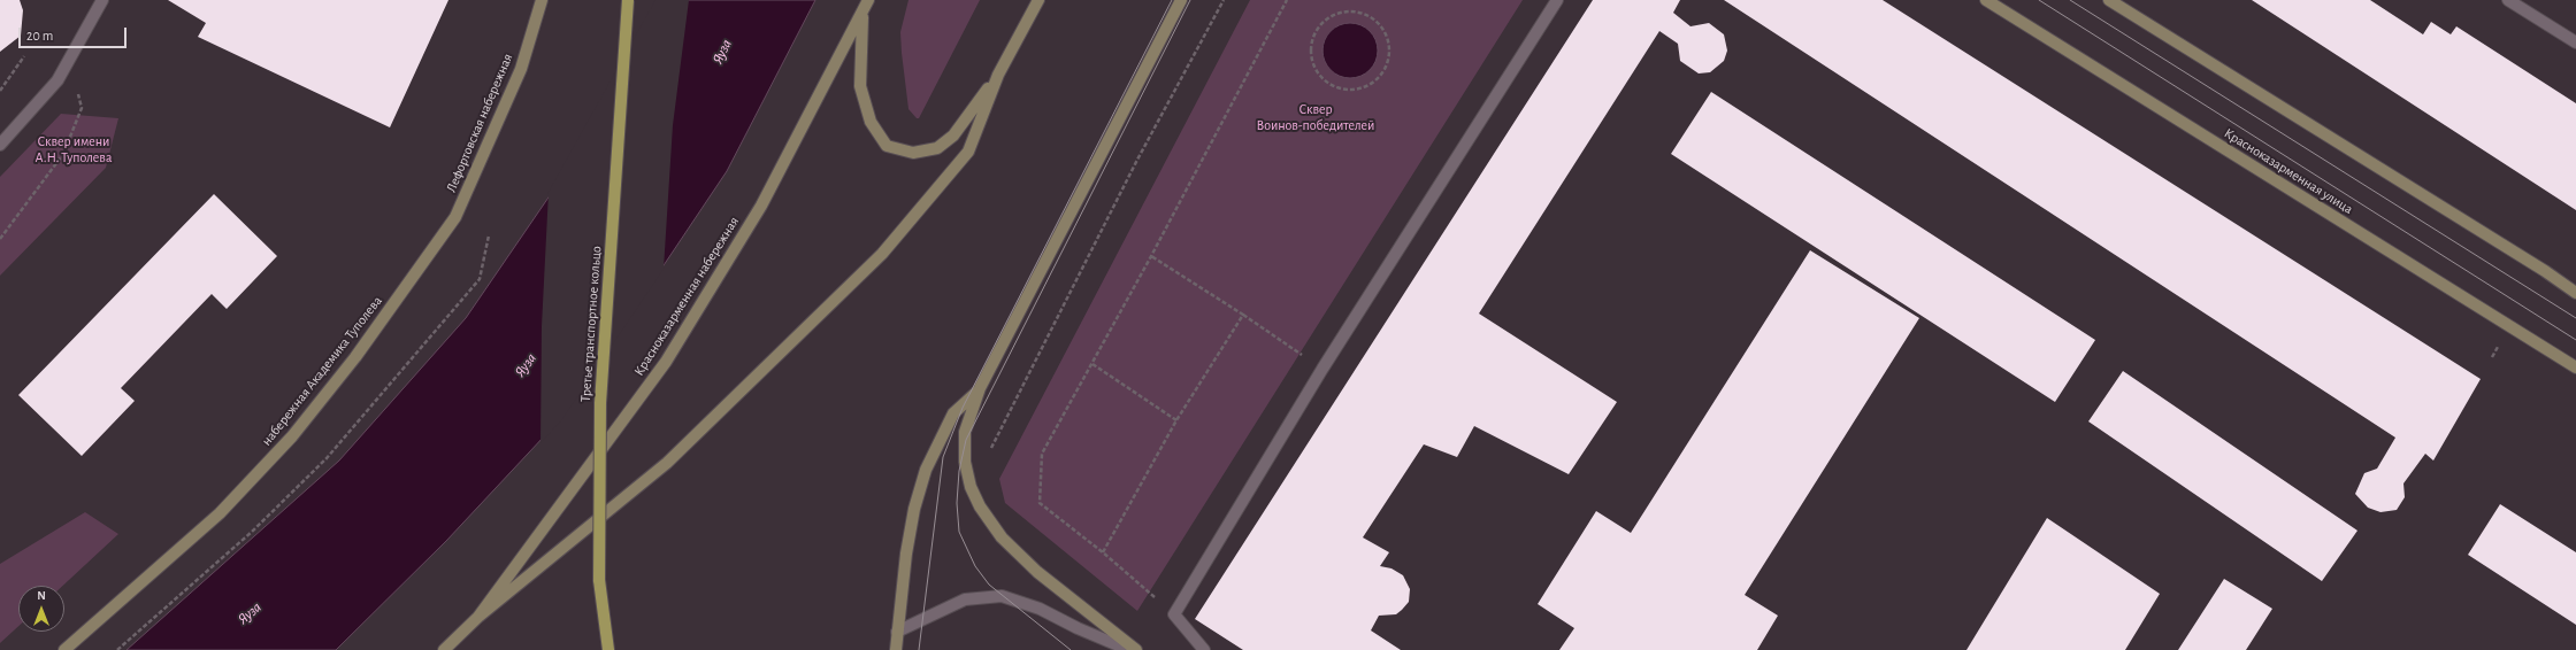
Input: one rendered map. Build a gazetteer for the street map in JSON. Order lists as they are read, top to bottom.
{
  "streets": {
    "main road": [
      "Лефортовская набережная",
      "Красноказарменная улица",
      "Красноказарменная набережная",
      "Третье транспортное кольцо",
      "набережная Академика Туполева"
    ]
  },
  "crossings": [
    ["Лефортовская набережная", "набережная Академика Туполева"]
  ],
  "water": ["Яуза"],
  "parks": ["Сквер Воинов-победителей", "Сквер имени А.Н. Туполева"],
  "scale_bar": "20 m",
  "north": "top"
}
